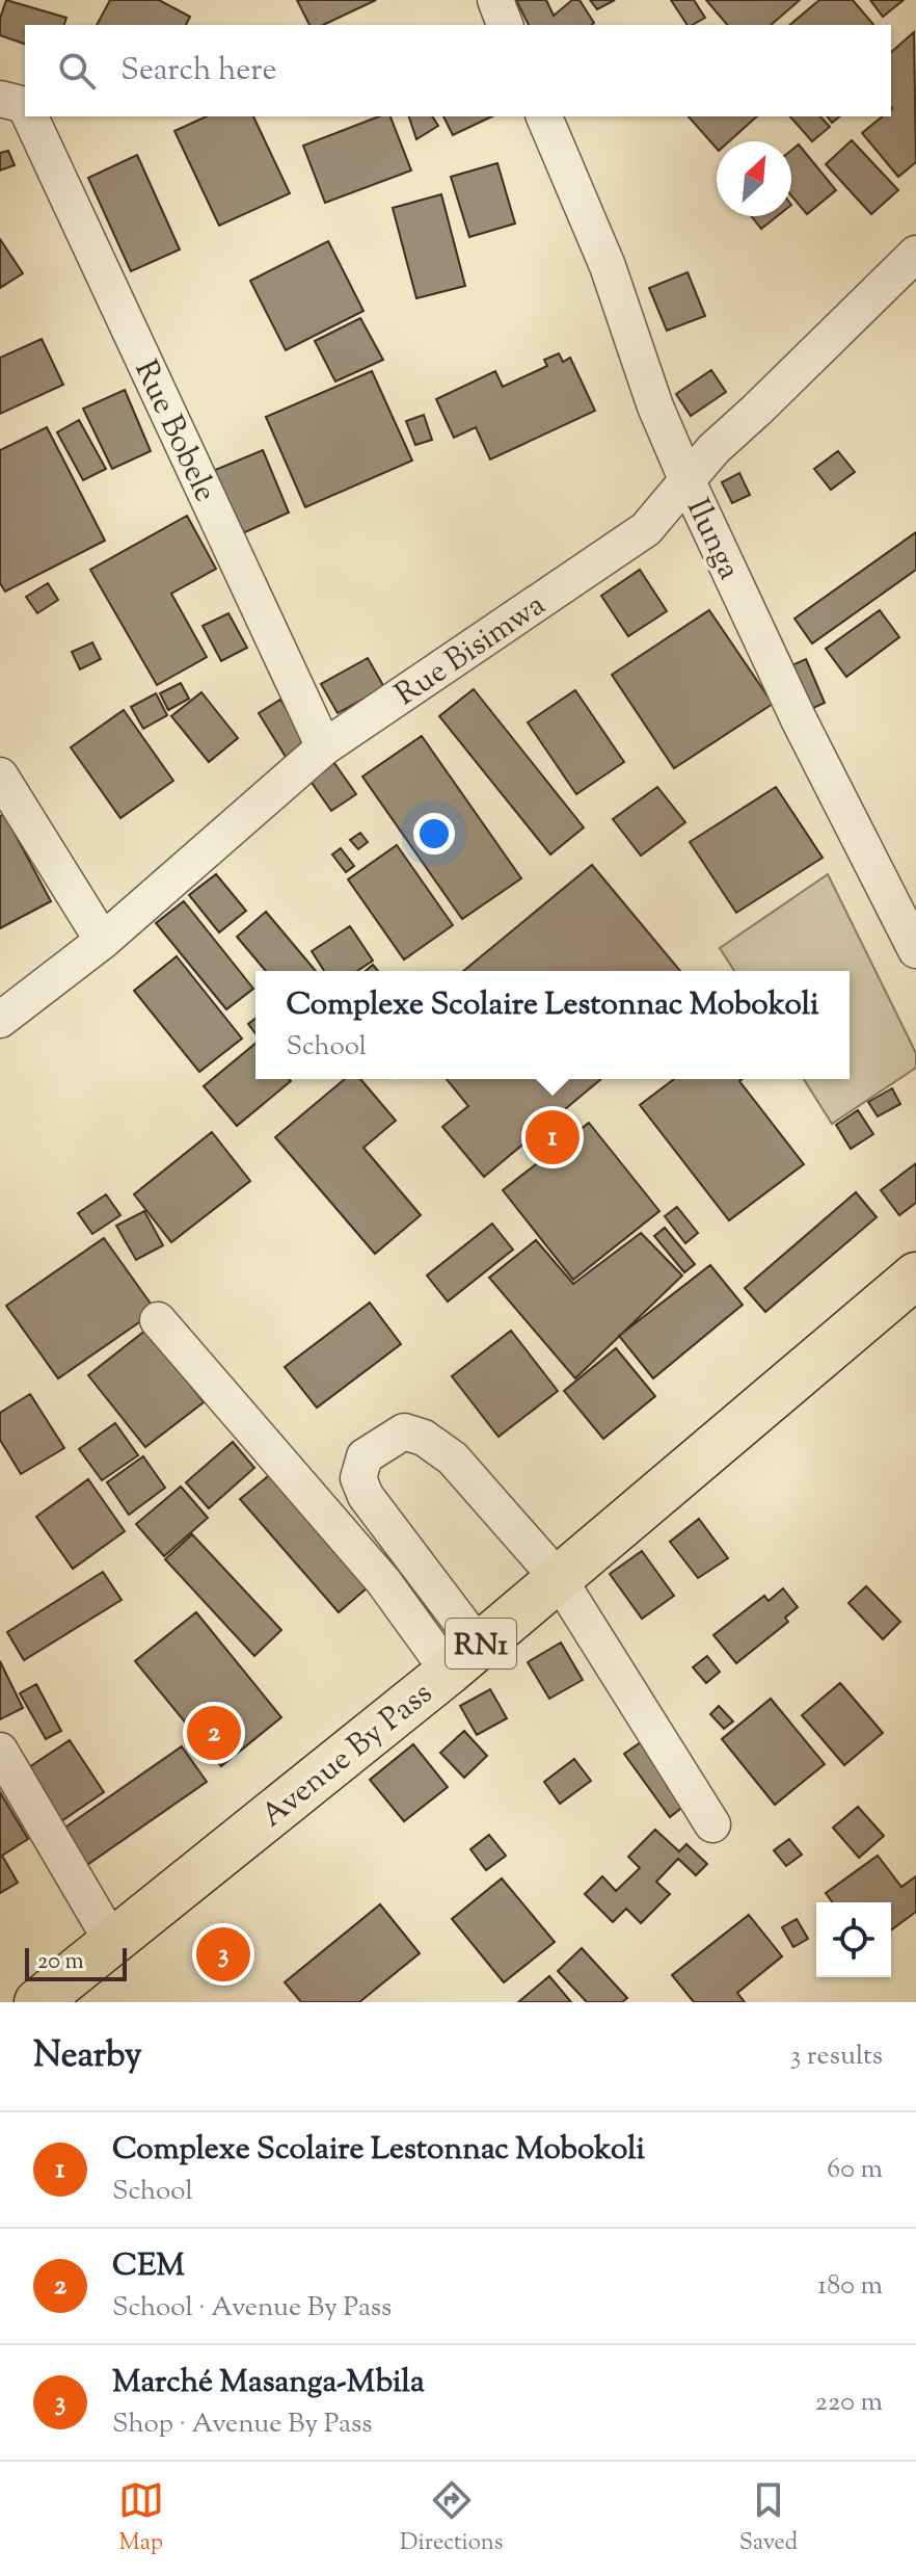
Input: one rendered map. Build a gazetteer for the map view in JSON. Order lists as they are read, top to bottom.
{
  "streets": {
    "highway": ["RN1", "Avenue By Pass"],
    "street": ["Rue Bobele", "Ilunga", "Rue Bisimwa"]
  },
  "crossings": [
    ["Rue Bobele", "Rue Bisimwa"],
    ["Ilunga", "Rue Bisimwa"]
  ],
  "scale_bar": "20 m",
  "north": "top right",
  "page": {
    "search": "Search here",
    "popup": ["Complexe Scolaire Lestonnac Mobokoli", "School"],
    "pins": ["1", "2", "3"],
    "scale": "20 m",
    "heading": ["Nearby", "3 results"],
    "list": [
      {
        "mark": "1",
        "name": "Complexe Scolaire Lestonnac Mobokoli",
        "note": "School",
        "value": "60 m"
      },
      {
        "mark": "2",
        "name": "CEM",
        "note": "School · Avenue By Pass",
        "value": "180 m"
      },
      {
        "mark": "3",
        "name": "Marché Masanga-Mbila",
        "note": "Shop · Avenue By Pass",
        "value": "220 m"
      }
    ],
    "nav": ["Map", "Directions", "Saved"]
  }
}
